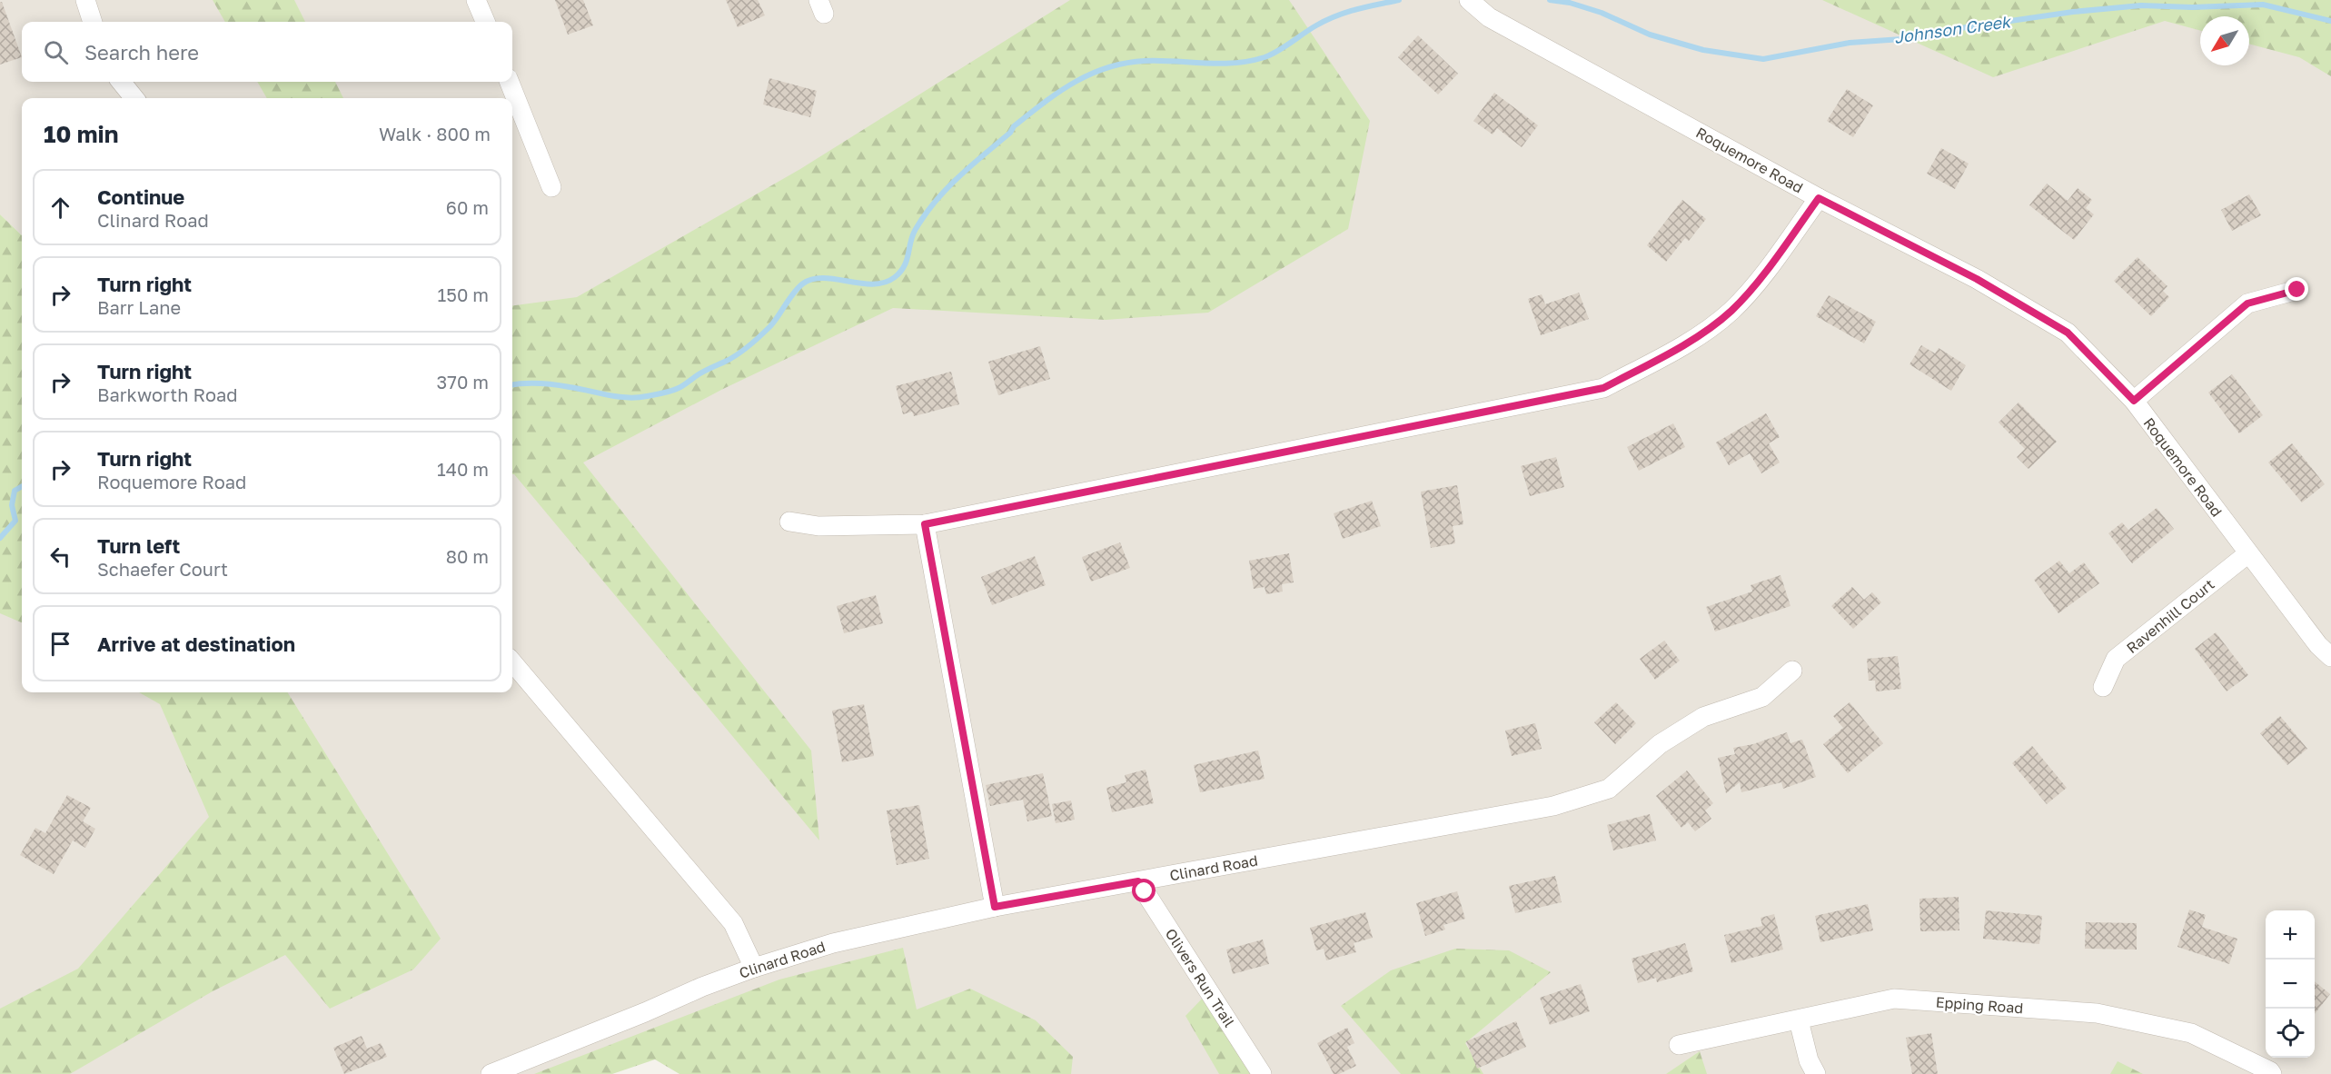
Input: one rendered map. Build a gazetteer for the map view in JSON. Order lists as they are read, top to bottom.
{
  "streets": {
    "street": [
      "Roquemore Road",
      "Ravenhill Court",
      "Clinard Road",
      "Olivers Run Trail",
      "Epping Road"
    ]
  },
  "crossings": [
    ["Roquemore Road", "Ravenhill Court"],
    ["Clinard Road", "Olivers Run Trail"]
  ],
  "water": ["Johnson Creek"],
  "north": "bottom left",
  "page": {
    "search": "Search here",
    "heading": ["10 min", "Walk · 800 m"],
    "list": [
      ["Continue", "Clinard Road", "60 m"],
      ["Turn right", "Barr Lane", "150 m"],
      ["Turn right", "Barkworth Road", "370 m"],
      ["Turn right", "Roquemore Road", "140 m"],
      ["Turn left", "Schaefer Court", "80 m"],
      "Arrive at destination"
    ],
    "map_buttons": ["+", "−"]
  }
}
